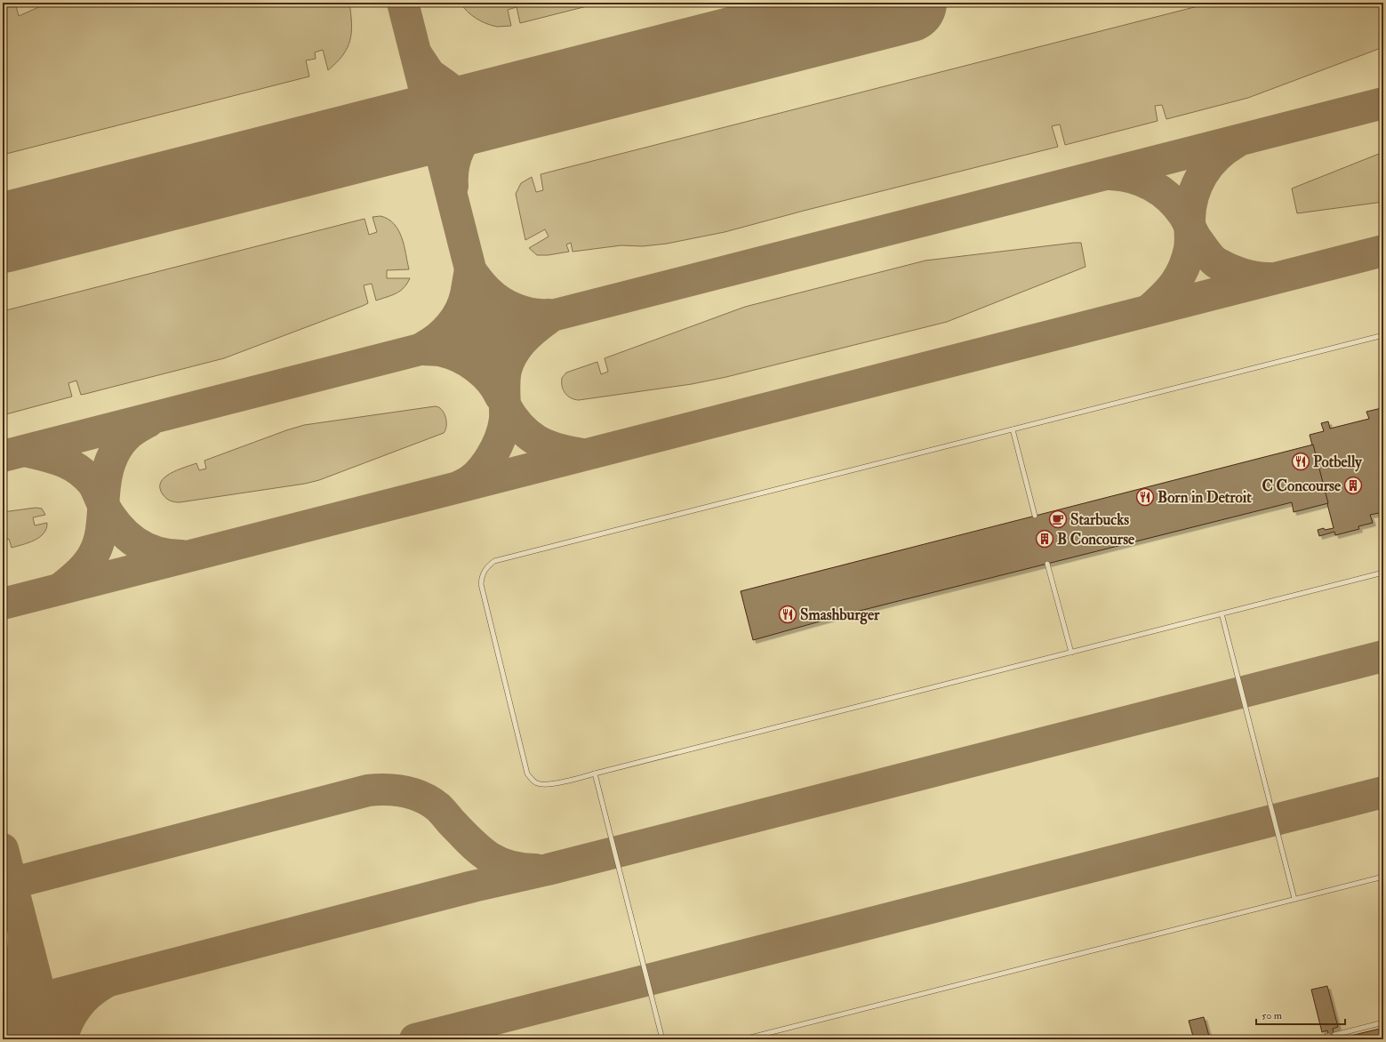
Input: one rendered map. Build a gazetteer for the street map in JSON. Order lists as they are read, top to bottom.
{
  "places": {
    "restaurant": ["Potbelly", "Born in Detroit", "Smashburger"],
    "building": ["C Concourse", "B Concourse"],
    "cafe": ["Starbucks"]
  },
  "scale_bar": "50 m"
}
